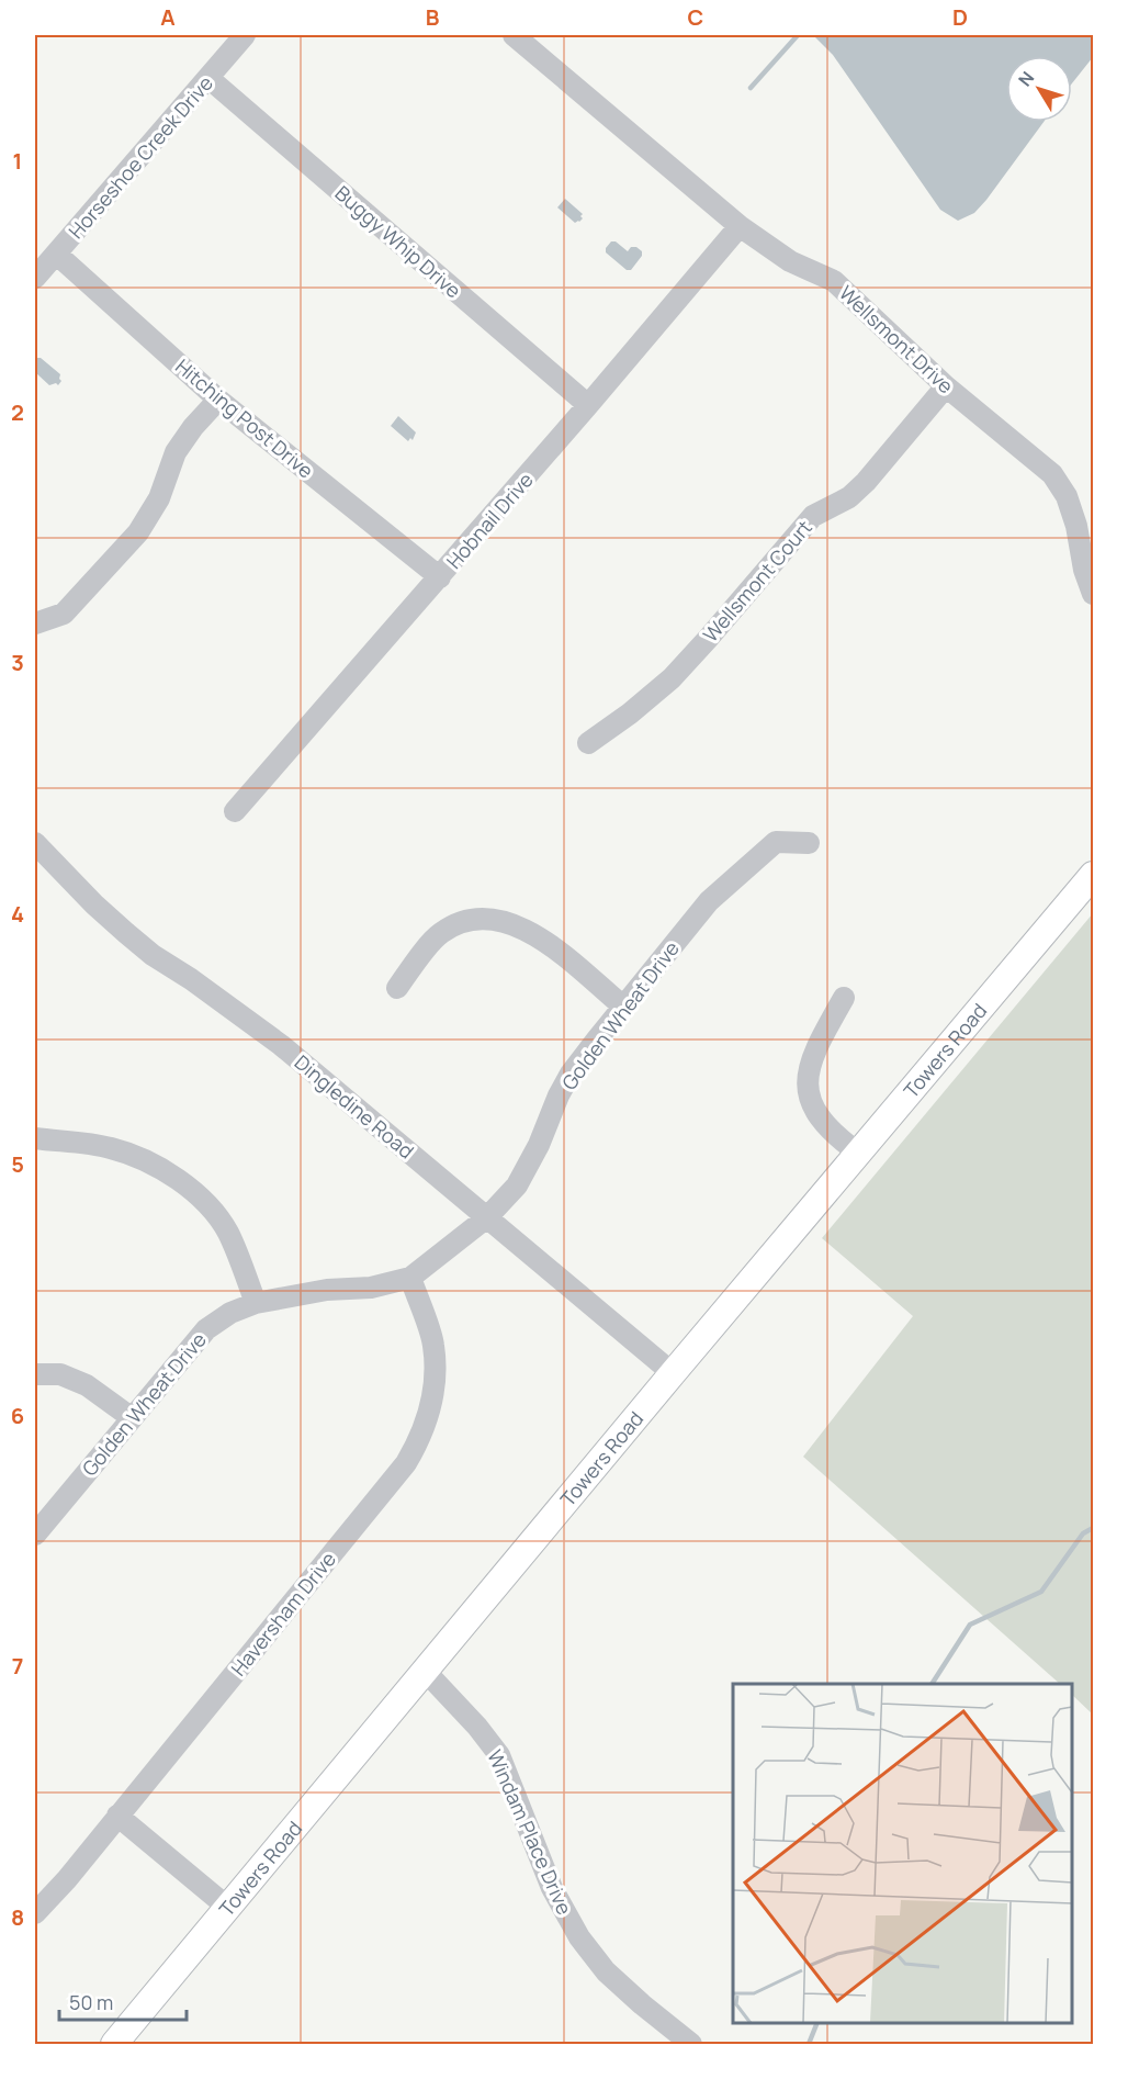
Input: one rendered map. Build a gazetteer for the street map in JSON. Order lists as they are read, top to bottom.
{
  "streets": {
    "main road": ["Towers Road"],
    "street": [
      "Horseshoe Creek Drive",
      "Buggy Whip Drive",
      "Wellsmont Drive",
      "Hitching Post Drive",
      "Hobnail Drive",
      "Wellsmont Court",
      "Golden Wheat Drive",
      "Dingledine Road",
      "Haversham Drive",
      "Windam Place Drive"
    ]
  },
  "crossings": [
    ["Horseshoe Creek Drive", "Buggy Whip Drive"],
    ["Horseshoe Creek Drive", "Hitching Post Drive"],
    ["Buggy Whip Drive", "Hobnail Drive"],
    ["Wellsmont Drive", "Hobnail Drive"],
    ["Wellsmont Drive", "Wellsmont Court"],
    ["Hitching Post Drive", "Hobnail Drive"],
    ["Golden Wheat Drive", "Dingledine Road"],
    ["Golden Wheat Drive", "Haversham Drive"],
    ["Towers Road", "Dingledine Road"],
    ["Towers Road", "Windam Place Drive"]
  ],
  "scale_bar": "50 m",
  "north": "top left",
  "grid": {
    "columns": [
      "A",
      "B",
      "C",
      "D"
    ],
    "rows": [
      "1",
      "2",
      "3",
      "4",
      "5",
      "6",
      "7",
      "8"
    ]
  }
}
